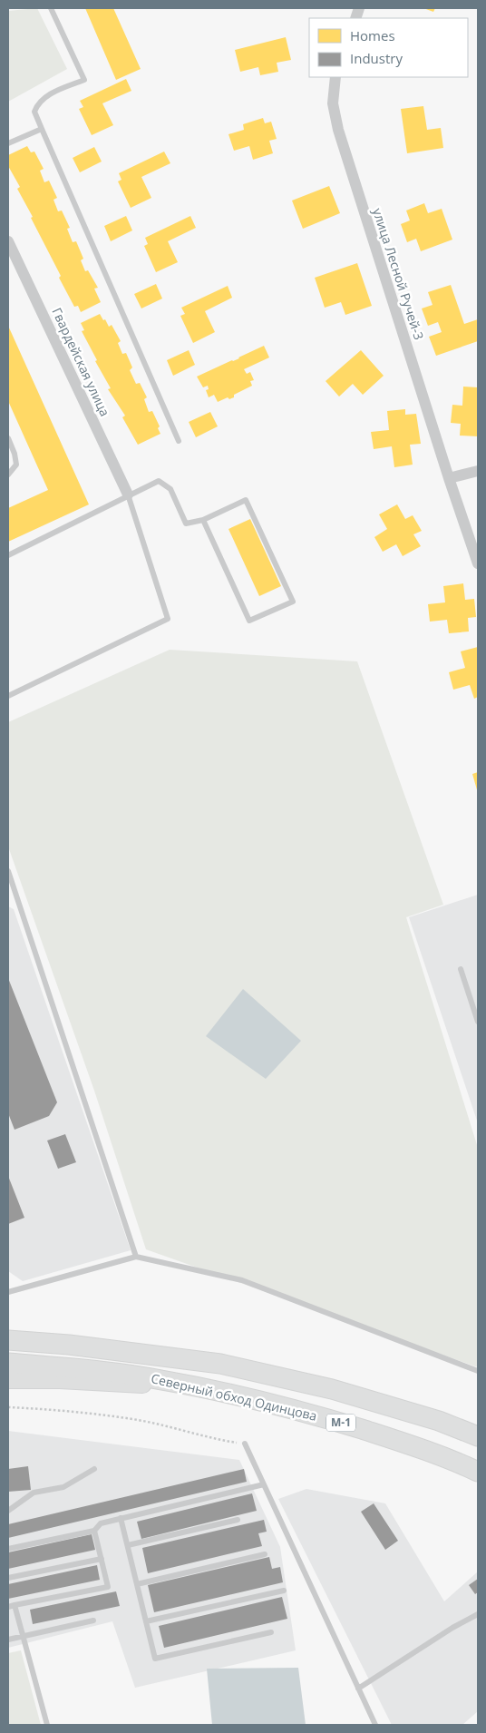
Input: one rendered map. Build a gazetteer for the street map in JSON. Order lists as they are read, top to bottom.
{
  "streets": {
    "highway": ["Северный обход Одинцова", "М-1"],
    "street": ["улица Лесной Ручей-3", "Гвардейская улица"]
  },
  "legend": ["Homes", "Industry"]
}
